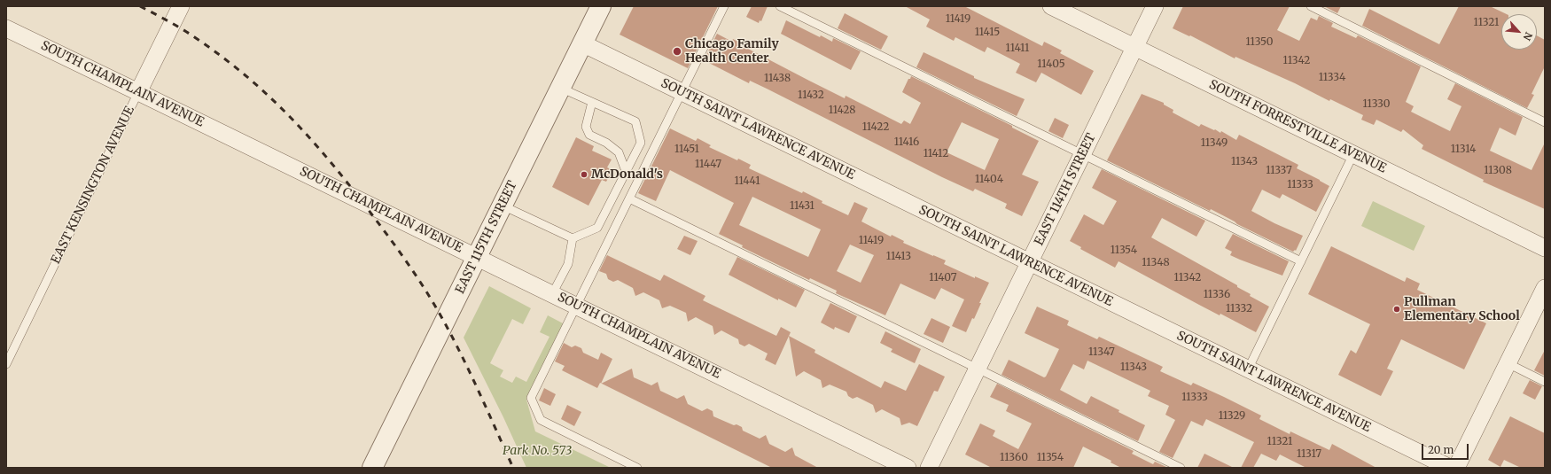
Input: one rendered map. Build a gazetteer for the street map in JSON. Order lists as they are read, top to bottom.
{
  "streets": {
    "street": [
      "SOUTH CHAMPLAIN AVENUE",
      "SOUTH FORRESTVILLE AVENUE",
      "SOUTH SAINT LAWRENCE AVENUE",
      "EAST KENSINGTON AVENUE",
      "EAST 114TH STREET",
      "EAST 115TH STREET"
    ]
  },
  "crossings": [
    ["SOUTH CHAMPLAIN AVENUE", "EAST KENSINGTON AVENUE"],
    ["SOUTH CHAMPLAIN AVENUE", "EAST 115TH STREET"],
    ["SOUTH FORRESTVILLE AVENUE", "EAST 114TH STREET"],
    ["SOUTH SAINT LAWRENCE AVENUE", "EAST 114TH STREET"],
    ["SOUTH SAINT LAWRENCE AVENUE", "EAST 115TH STREET"]
  ],
  "parks": ["Park No. 573"],
  "places": ["Chicago Family Health Center", "McDonald's", "Pullman Elementary School"],
  "house_numbers": [
    "11419",
    "11321",
    "11415",
    "11350",
    "11411",
    "11342",
    "11405",
    "11334",
    "11438",
    "11432",
    "11330",
    "11428",
    "11422",
    "11416",
    "11349",
    "11451",
    "11314",
    "11412",
    "11343",
    "11447",
    "11337",
    "11308",
    "11404",
    "11441",
    "11333",
    "11431",
    "11419",
    "11354",
    "11413",
    "11348",
    "11407",
    "11342",
    "11336",
    "11332",
    "11347",
    "11343",
    "11333",
    "11329",
    "11321",
    "11317",
    "11360",
    "11354"
  ],
  "scale_bar": "20 m",
  "north": "bottom right"
}
